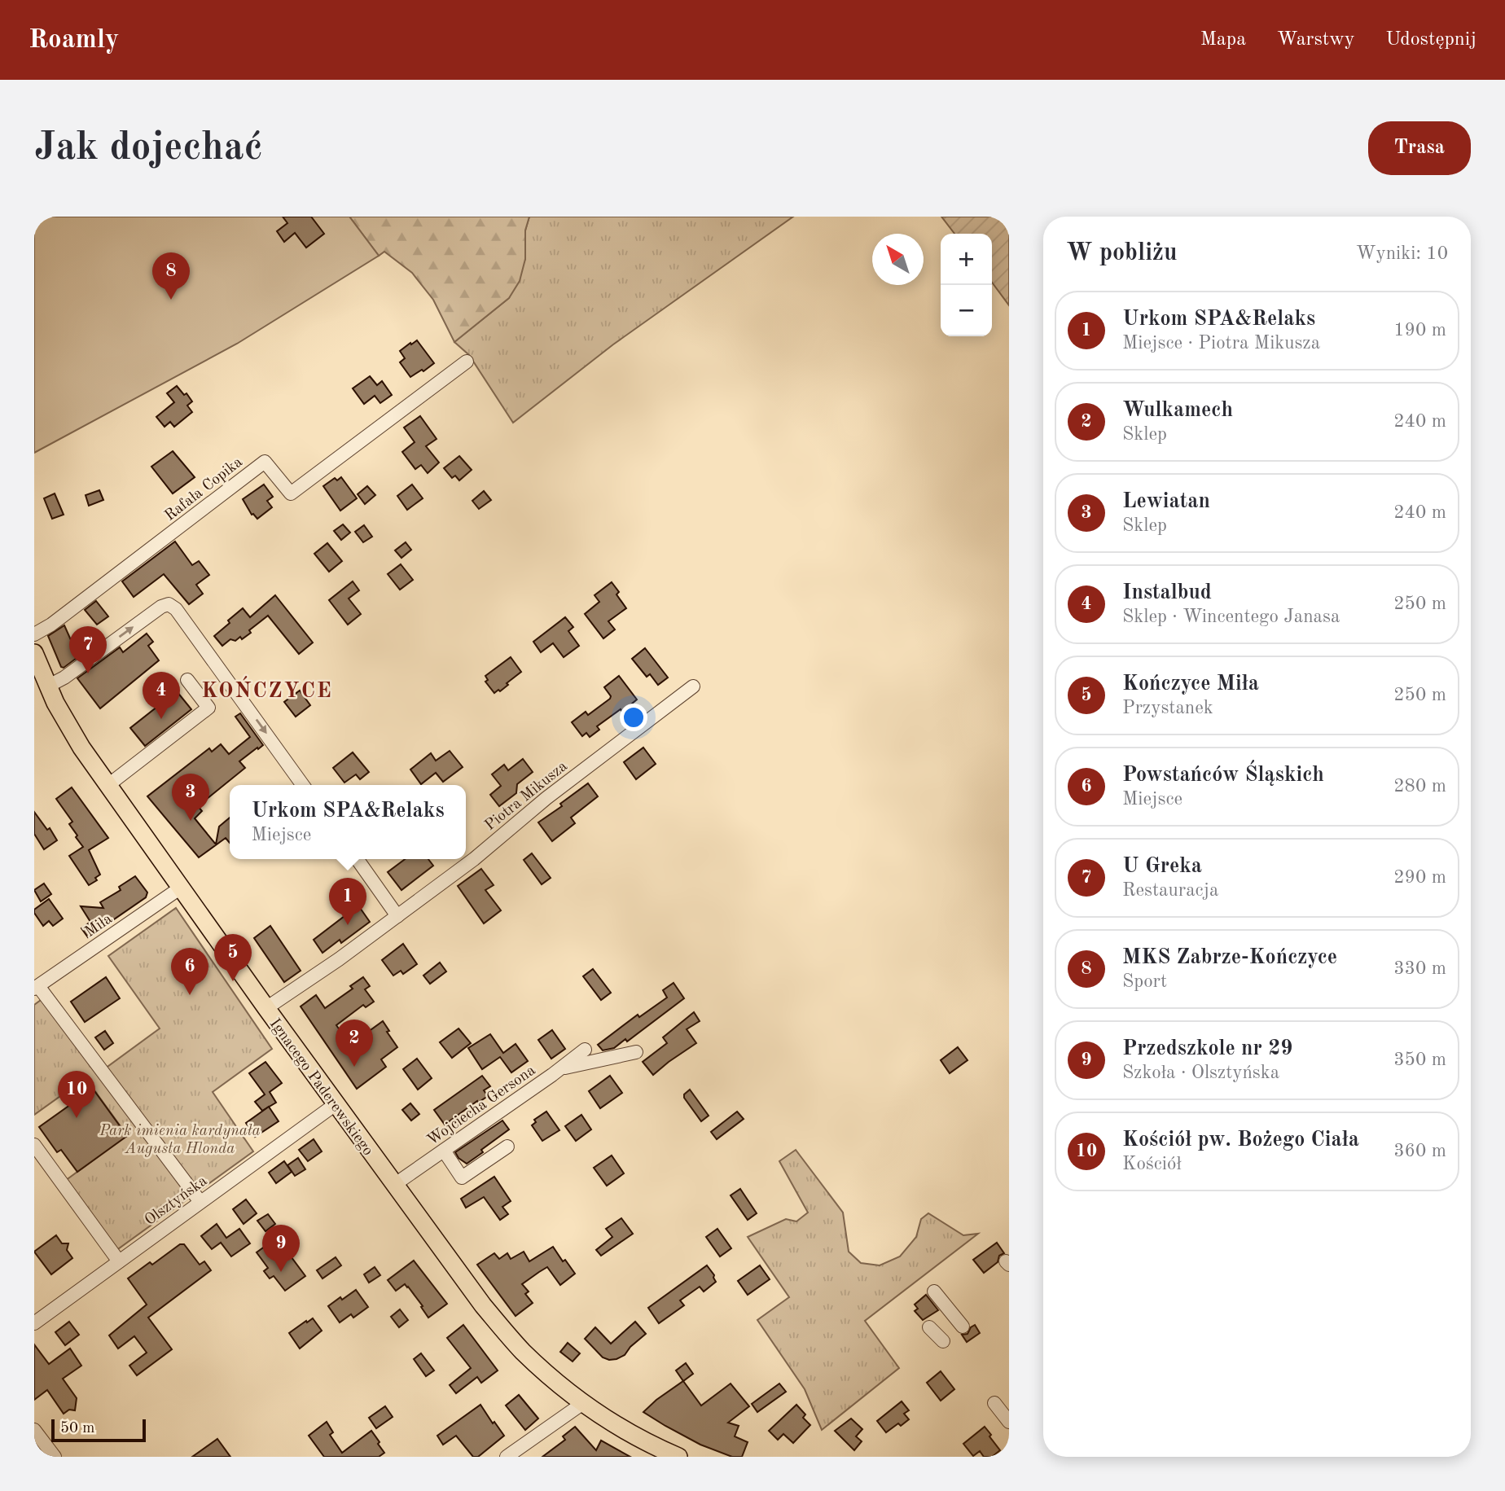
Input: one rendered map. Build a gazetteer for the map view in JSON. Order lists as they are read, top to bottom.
{
  "streets": {
    "main road": ["Ignacego Paderewskiego"],
    "street": [
      "Rafała Copika",
      "Piotra Mikusza",
      "Miła",
      "Wojciecha Gersona",
      "Olsztyńska"
    ]
  },
  "crossings": [
    ["Piotra Mikusza", "Ignacego Paderewskiego"],
    ["Miła", "Ignacego Paderewskiego"],
    ["Ignacego Paderewskiego", "Wojciecha Gersona"],
    ["Ignacego Paderewskiego", "Olsztyńska"]
  ],
  "districts": ["KOŃCZYCE"],
  "parks": ["Park imienia kardynała Augusta Hlonda"],
  "scale_bar": "50 m",
  "north": "top left",
  "page": {
    "header": "Roamly",
    "nav": ["Mapa", "Warstwy", "Udostępnij"],
    "buttons": "Trasa",
    "title": "Jak dojechać",
    "heading": ["W pobliżu", "Wyniki: 10"],
    "map_buttons": ["+", "−"],
    "pins": [
      "8",
      "7",
      "4",
      "3",
      "1",
      "5",
      "6",
      "2",
      "10",
      "9"
    ],
    "list": [
      {
        "mark": "1",
        "name": "Urkom SPA&Relaks",
        "note": "Miejsce · Piotra Mikusza",
        "value": "190 m"
      },
      {
        "mark": "2",
        "name": "Wulkamech",
        "note": "Sklep",
        "value": "240 m"
      },
      {
        "mark": "3",
        "name": "Lewiatan",
        "note": "Sklep",
        "value": "240 m"
      },
      {
        "mark": "4",
        "name": "Instalbud",
        "note": "Sklep · Wincentego Janasa",
        "value": "250 m"
      },
      {
        "mark": "5",
        "name": "Kończyce Miła",
        "note": "Przystanek",
        "value": "250 m"
      },
      {
        "mark": "6",
        "name": "Powstańców Śląskich",
        "note": "Miejsce",
        "value": "280 m"
      },
      {
        "mark": "7",
        "name": "U Greka",
        "note": "Restauracja",
        "value": "290 m"
      },
      {
        "mark": "8",
        "name": "MKS Zabrze-Kończyce",
        "note": "Sport",
        "value": "330 m"
      },
      {
        "mark": "9",
        "name": "Przedszkole nr 29",
        "note": "Szkoła · Olsztyńska",
        "value": "350 m"
      },
      {
        "mark": "10",
        "name": "Kościół pw. Bożego Ciała",
        "note": "Kościół",
        "value": "360 m"
      }
    ],
    "popup": ["Urkom SPA&Relaks", "Miejsce"],
    "scale": "50 m"
  }
}
